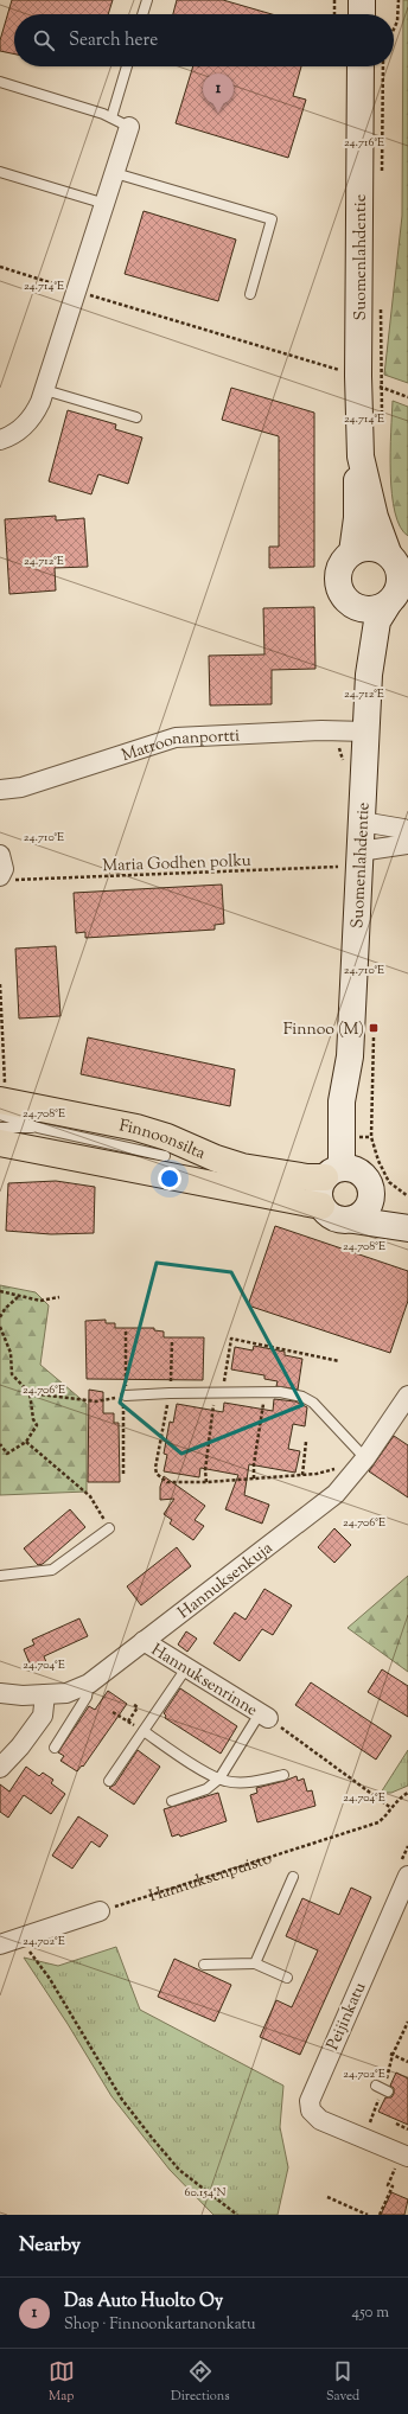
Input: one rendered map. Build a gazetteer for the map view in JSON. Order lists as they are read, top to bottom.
{
  "streets": {
    "main road": ["Suomenlahdentie", "Finnoonsilta"],
    "street": [
      "Matroonanportti",
      "Hannuksenkuja",
      "Hannuksenrinne",
      "Peijinkatu"
    ],
    "path": ["Maria Godhen polku", "Hannuksenpuisto"]
  },
  "crossings": [
    ["Suomenlahdentie", "Matroonanportti"],
    ["Suomenlahdentie", "Finnoonsilta"],
    ["Hannuksenkuja", "Hannuksenrinne"]
  ],
  "places": {
    "transit": ["Finnoo (M)"]
  },
  "page": {
    "search": "Search here",
    "pins": "1",
    "heading": "Nearby",
    "list": [
      {
        "mark": "1",
        "name": "Das Auto Huolto Oy",
        "note": "Shop · Finnoonkartanonkatu",
        "value": "450 m"
      }
    ],
    "nav": ["Map", "Directions", "Saved"]
  },
  "coordinates": [
    "24.716°E",
    "24.714°E",
    "24.712°E",
    "24.710°E",
    "24.708°E",
    "24.706°E",
    "24.704°E",
    "24.702°E",
    "60.154°N"
  ]
}
